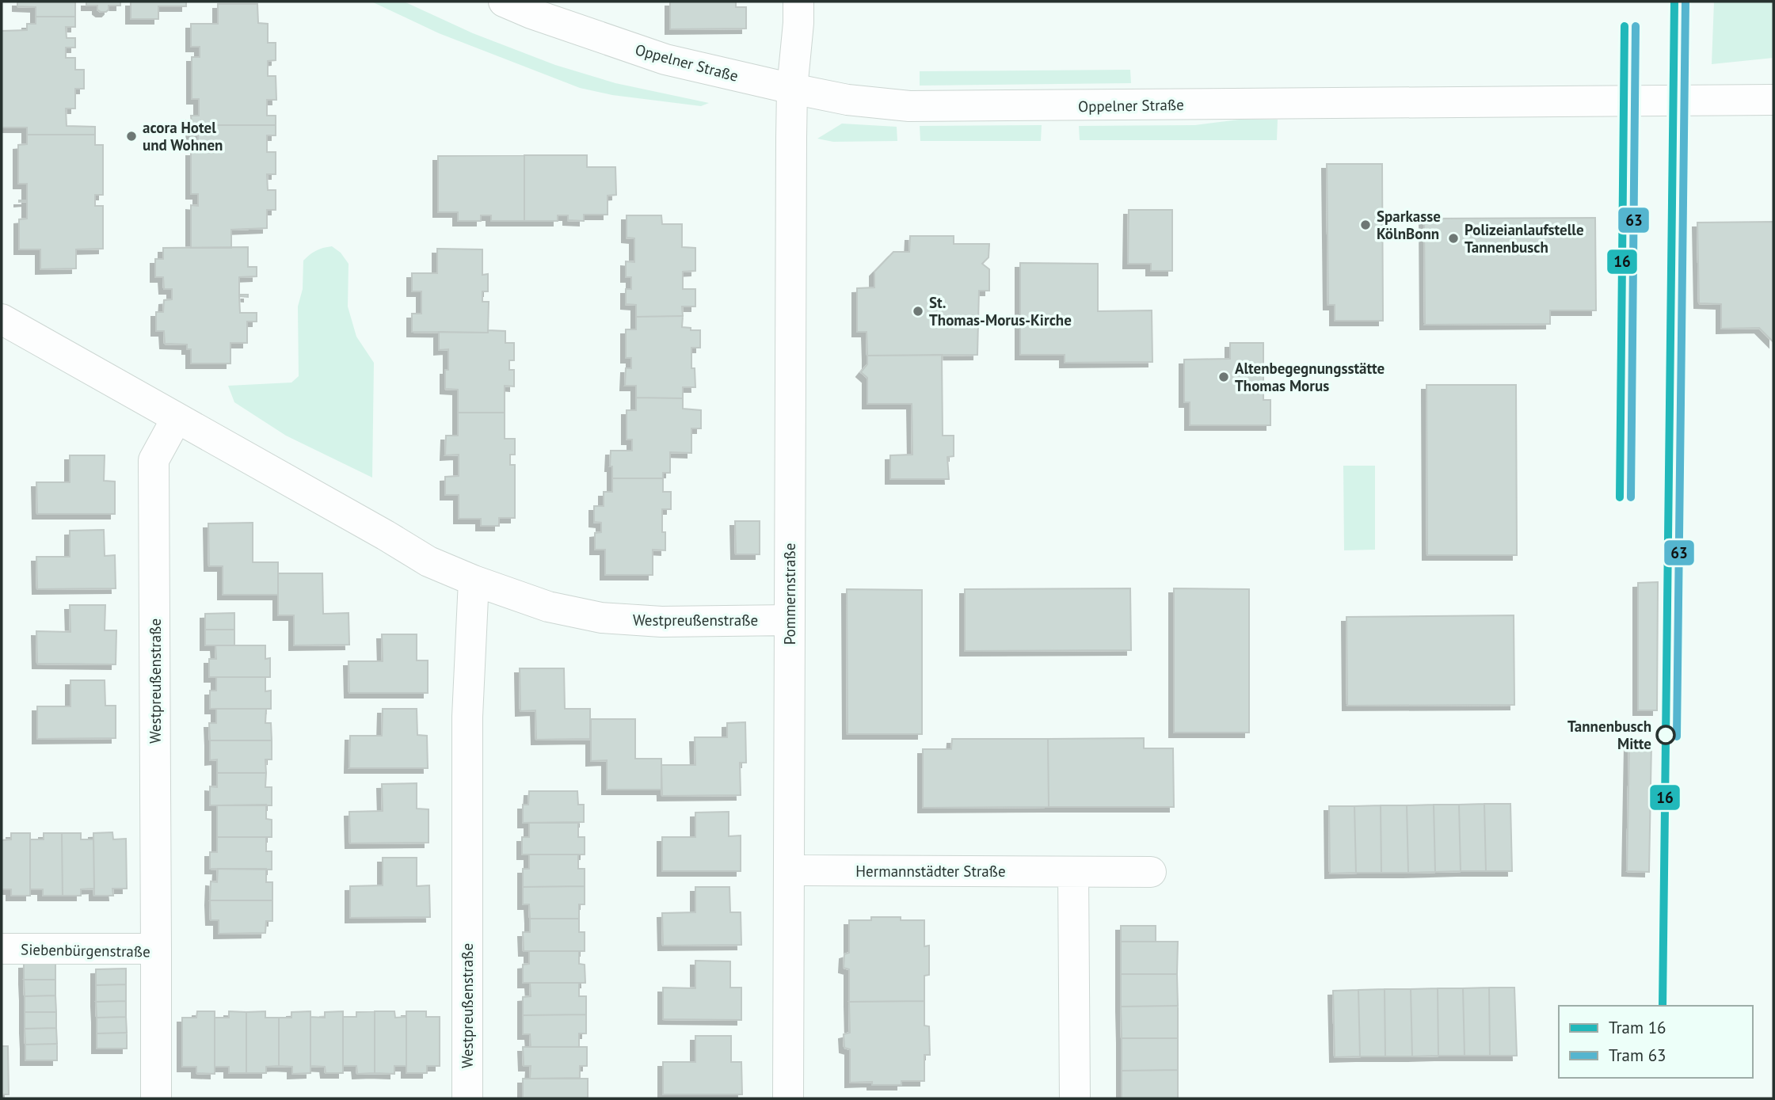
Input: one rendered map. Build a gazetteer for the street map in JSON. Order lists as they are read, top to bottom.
{
  "streets": {
    "street": [
      "Oppelner Straße",
      "Pommernstraße",
      "Westpreußenstraße",
      "Hermannstädter Straße",
      "Siebenbürgenstraße"
    ]
  },
  "crossings": [
    ["Oppelner Straße", "Pommernstraße"],
    ["Pommernstraße", "Westpreußenstraße"],
    ["Pommernstraße", "Hermannstädter Straße"],
    ["Westpreußenstraße", "Siebenbürgenstraße"]
  ],
  "places": [
    "acora Hotel und Wohnen",
    "Sparkasse KölnBonn",
    "Polizeianlaufstelle Tannenbusch",
    "St. Thomas-Morus-Kirche",
    "Altenbegegnungsstätte Thomas Morus",
    "Tannenbusch Mitte"
  ],
  "lines": ["tram line 16", "tram line 63"],
  "legend": ["Tram 16", "Tram 63"]
}
